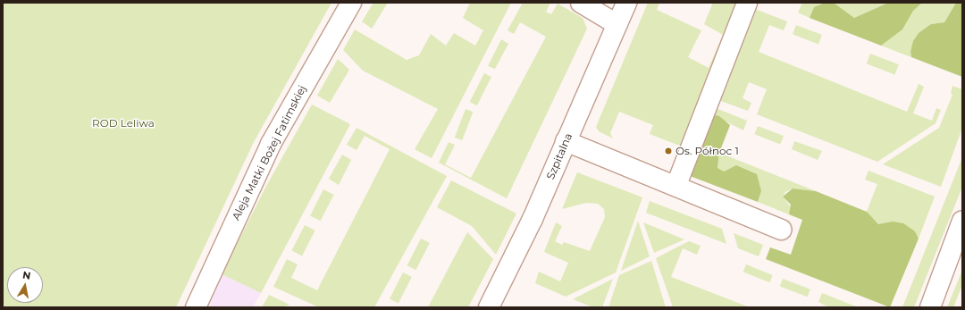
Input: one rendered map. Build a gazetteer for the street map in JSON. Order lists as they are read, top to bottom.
{
  "streets": {
    "street": ["Aleja Matki Bożej Fatimskiej", "Szpitalna"]
  },
  "parks": ["ROD Leliwa"],
  "places": ["Os. Północ 1"],
  "north": "top"
}
